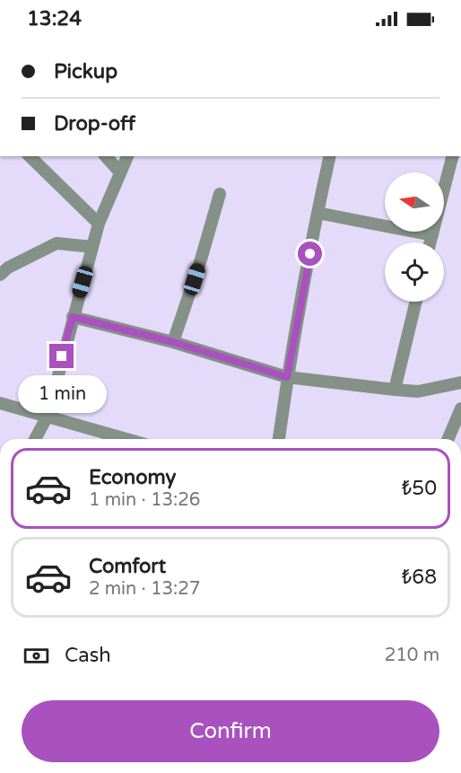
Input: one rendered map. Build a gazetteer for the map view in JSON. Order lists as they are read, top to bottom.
{
  "north": "left",
  "page": {
    "status": "13:24",
    "banner": ["Pickup", "Drop-off"],
    "bubble": "1 min",
    "list": [
      {
        "name": "Economy",
        "note": "1 min · 13:26",
        "value": "₺50"
      },
      {
        "name": "Comfort",
        "note": "2 min · 13:27",
        "value": "₺68"
      }
    ],
    "pay": ["Cash", "210 m"],
    "buttons": "Confirm"
  }
}
